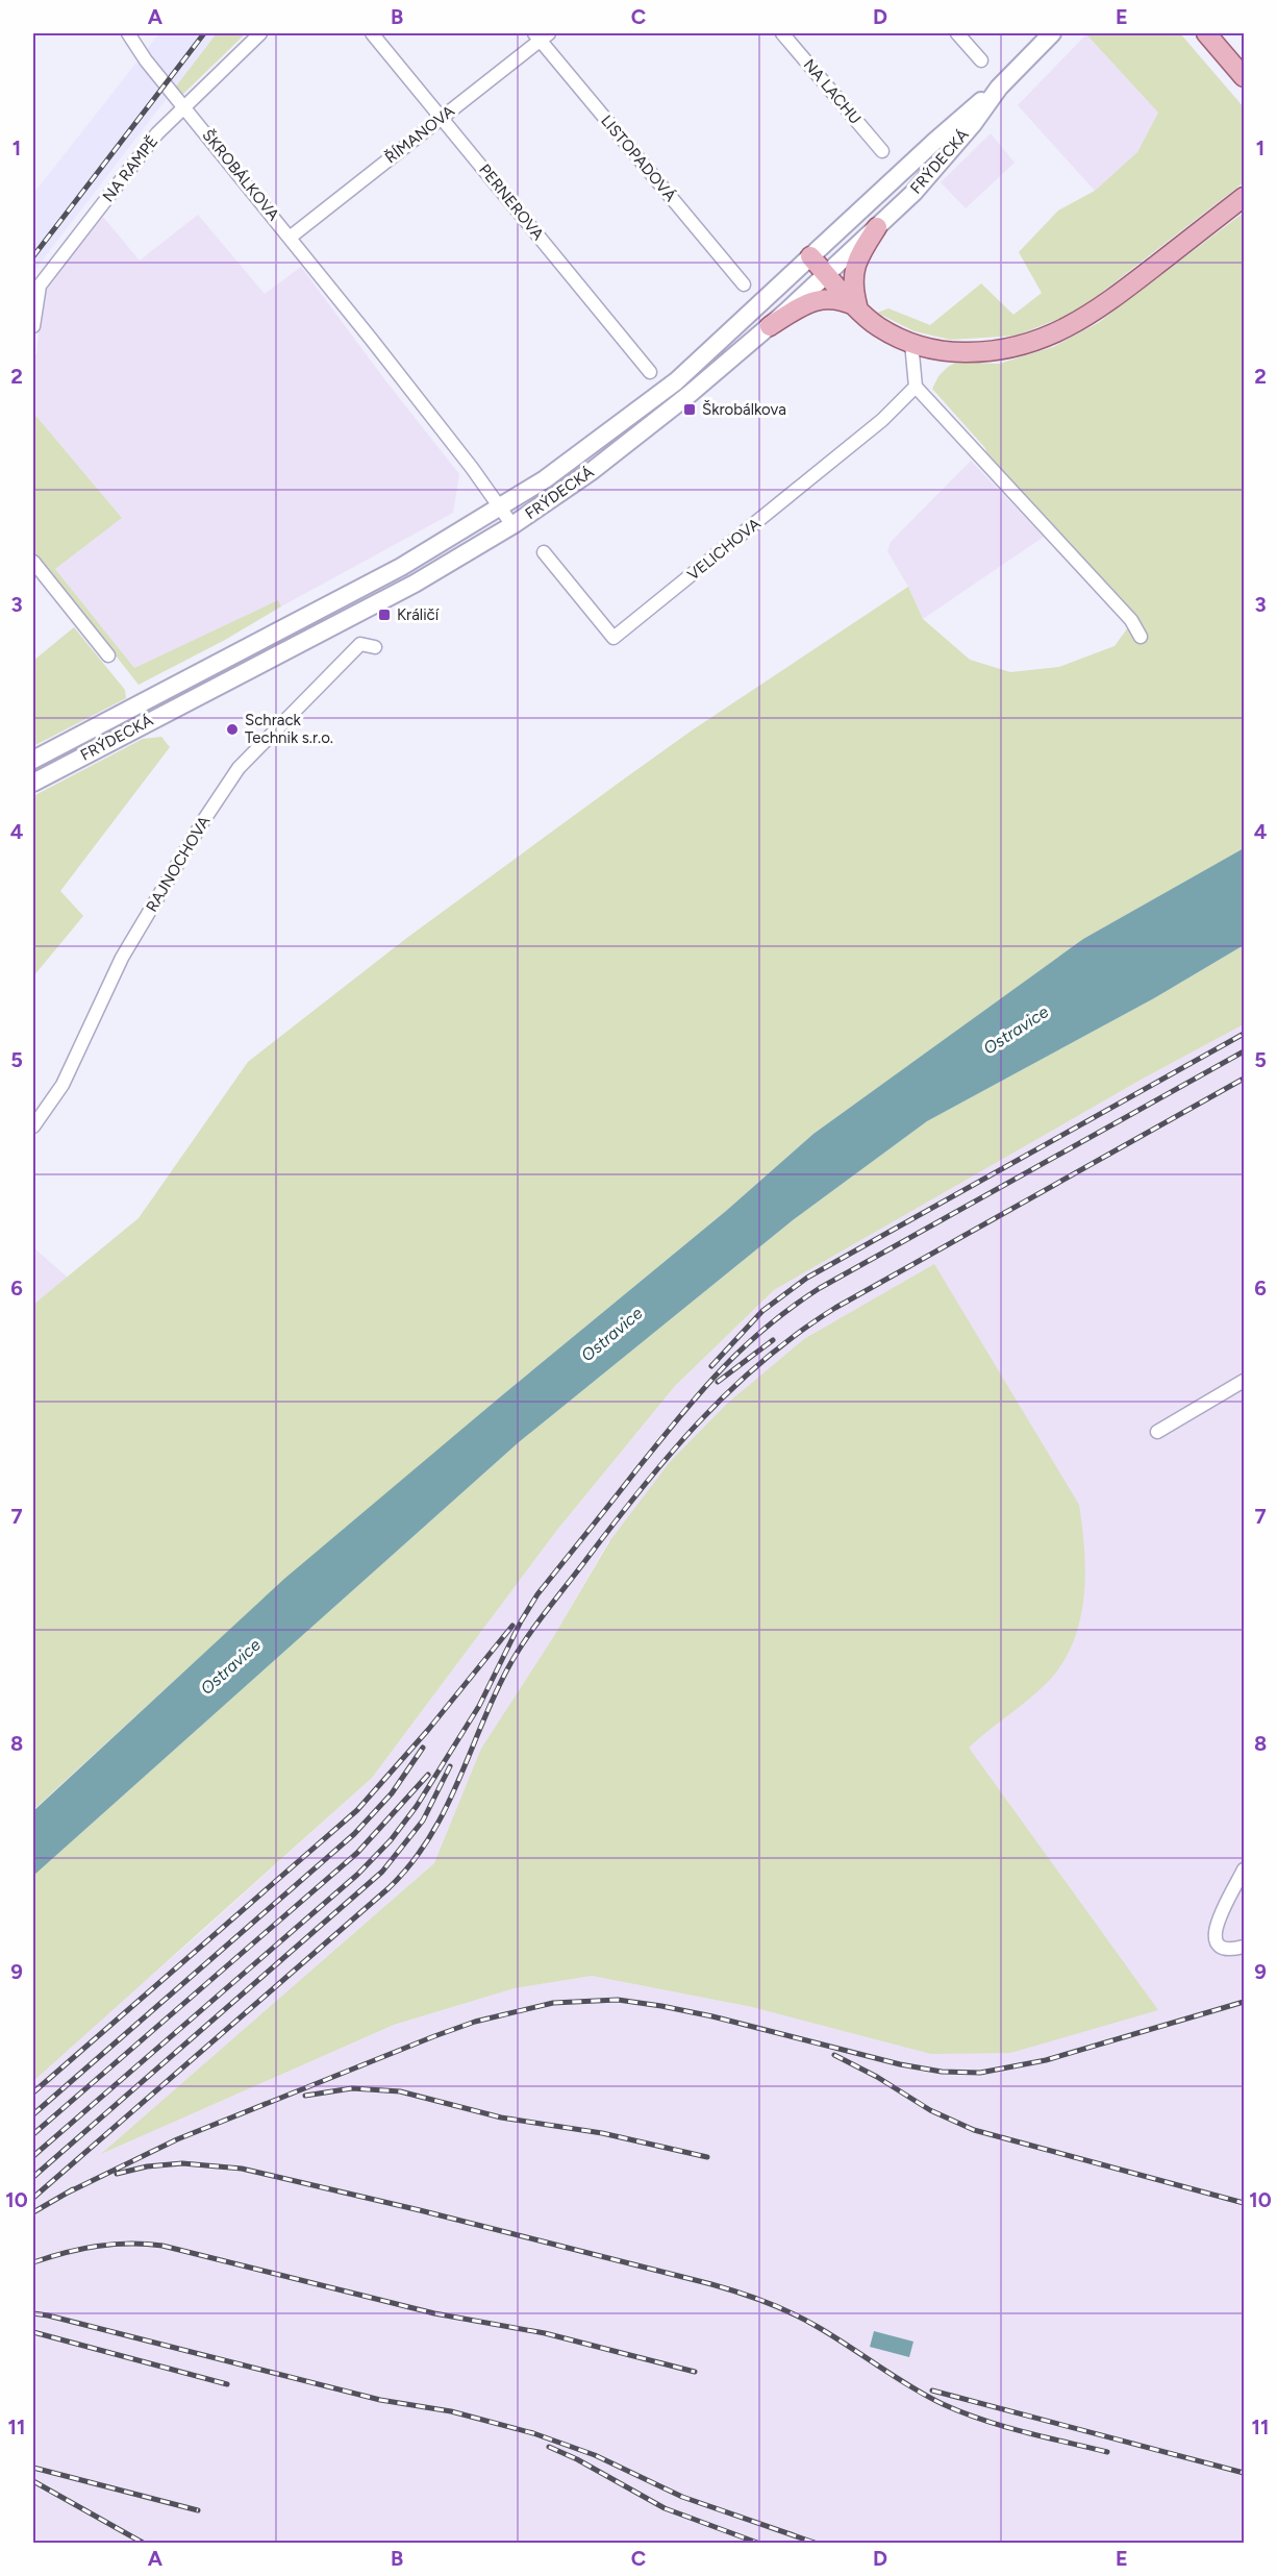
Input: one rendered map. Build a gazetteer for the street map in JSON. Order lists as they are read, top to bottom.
{
  "streets": {
    "main road": ["FRÝDECKÁ"],
    "street": [
      "NA LACHU",
      "ŘÍMANOVA",
      "LISTOPADOVÁ",
      "NA RAMPĚ",
      "ŠKROBÁLKOVA",
      "PERNEROVA",
      "VELICHOVA",
      "RAJNOCHOVA"
    ]
  },
  "crossings": [
    ["ŘÍMANOVA", "LISTOPADOVÁ"],
    ["ŘÍMANOVA", "ŠKROBÁLKOVA"],
    ["ŘÍMANOVA", "PERNEROVA"],
    ["FRÝDECKÁ", "ŠKROBÁLKOVA"],
    ["NA RAMPĚ", "ŠKROBÁLKOVA"]
  ],
  "water": ["Ostravice"],
  "places": {
    "transit": ["Škrobálkova", "Králičí"],
    "other": ["Schrack Technik s.r.o."]
  },
  "grid": {
    "columns": [
      "A",
      "B",
      "C",
      "D",
      "E"
    ],
    "rows": [
      "1",
      "2",
      "3",
      "4",
      "5",
      "6",
      "7",
      "8",
      "9",
      "10",
      "11"
    ]
  }
}
